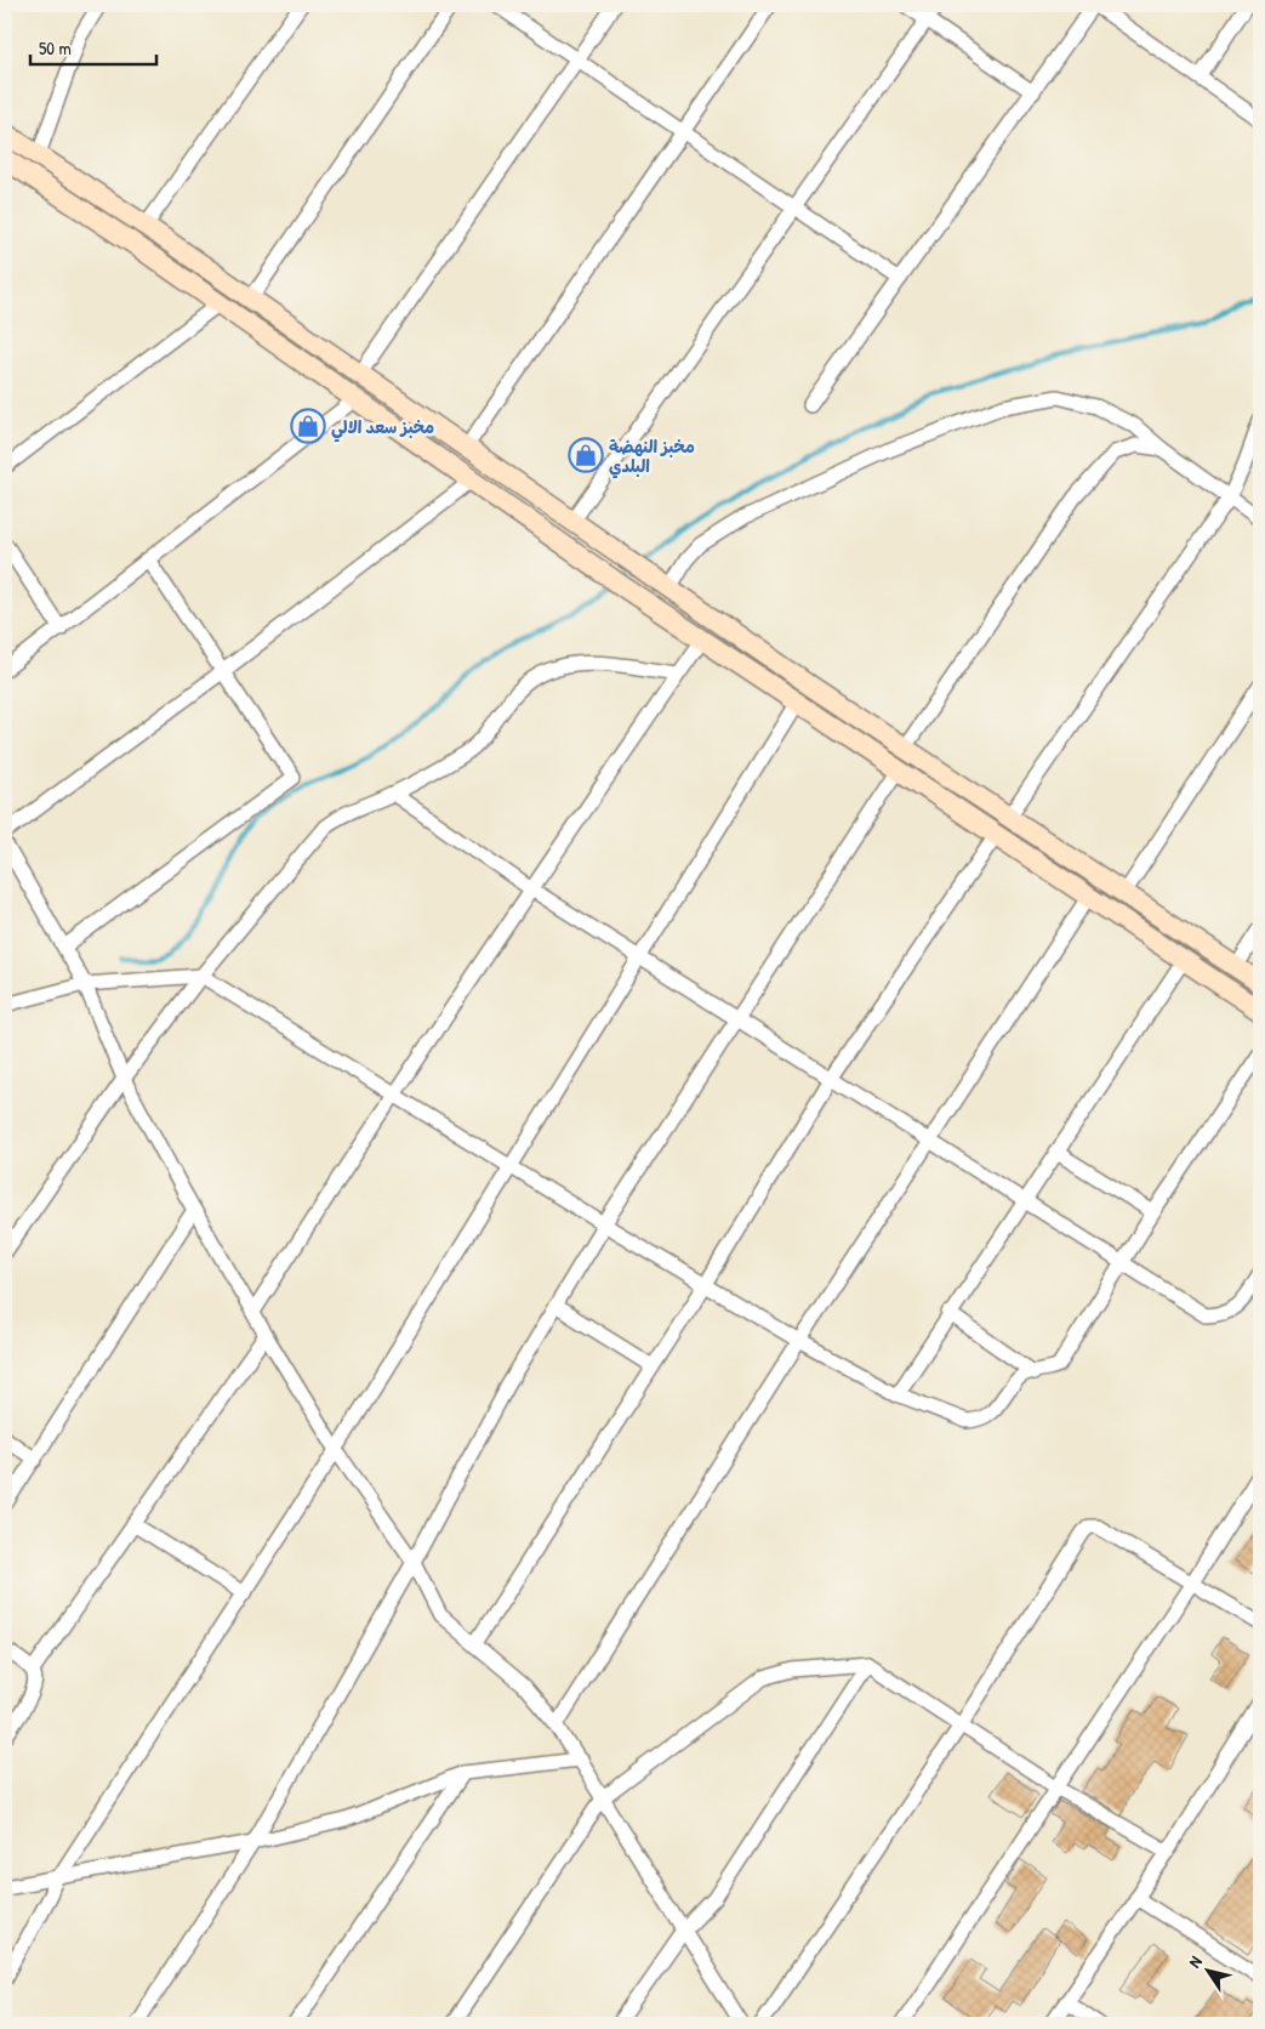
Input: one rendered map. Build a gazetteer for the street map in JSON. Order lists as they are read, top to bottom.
{
  "places": {
    "shop": ["مخبز سعد الالي", "مخبز النهضة البلدي"]
  },
  "scale_bar": "50 m",
  "north": "top left"
}
